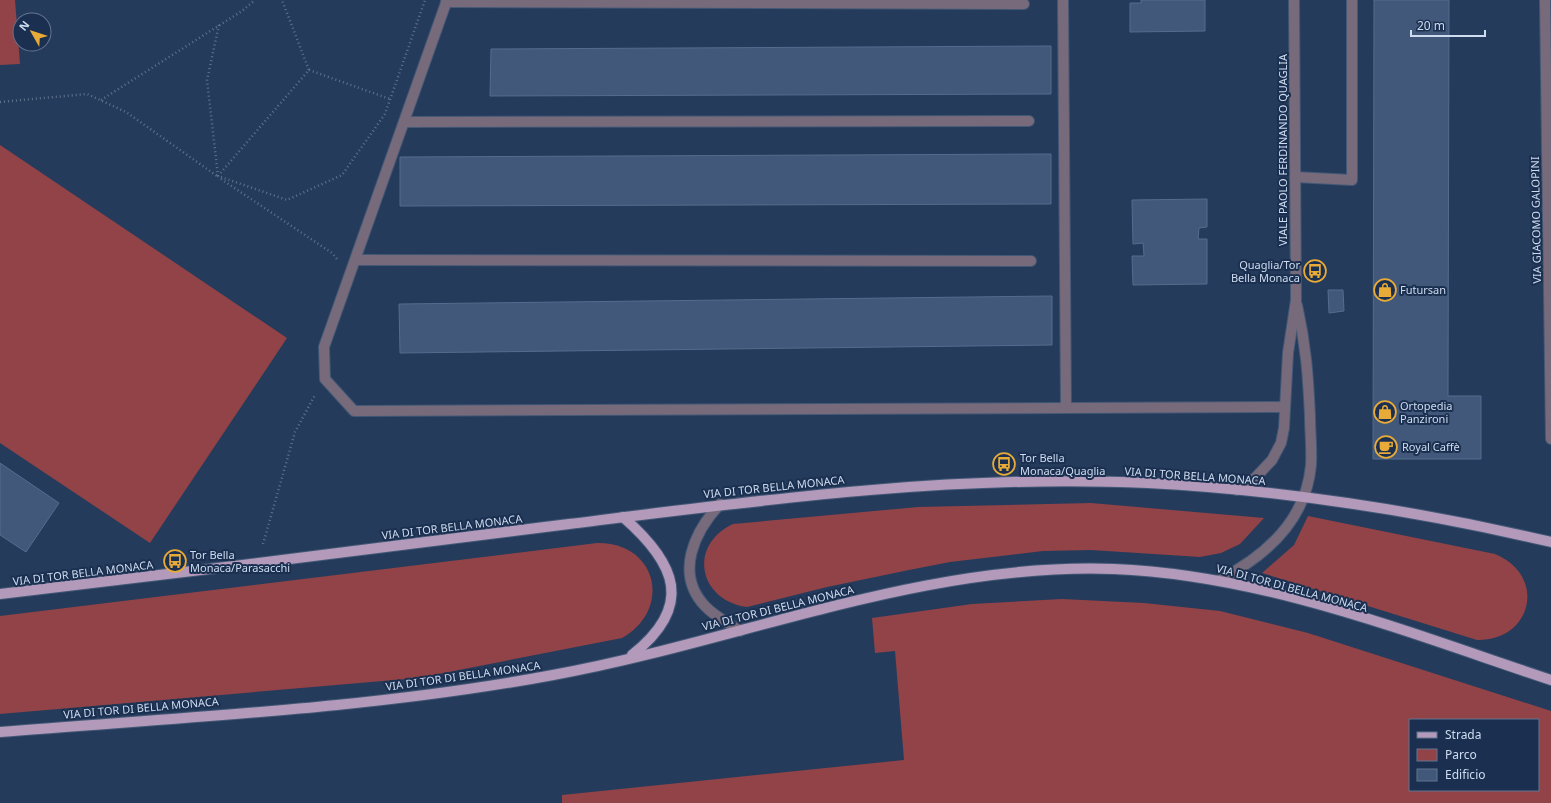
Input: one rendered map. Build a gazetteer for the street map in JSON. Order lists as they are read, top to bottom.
{
  "streets": {
    "main road": ["VIA DI TOR BELLA MONACA", "VIA DI TOR DI BELLA MONACA"],
    "street": ["VIALE PAOLO FERDINANDO QUAGLIA", "VIA GIACOMO GALOPINI"]
  },
  "crossings": [
    ["VIALE PAOLO FERDINANDO QUAGLIA", "VIA DI TOR BELLA MONACA"],
    ["VIALE PAOLO FERDINANDO QUAGLIA", "VIA DI TOR DI BELLA MONACA"]
  ],
  "places": {
    "bus stop": ["Quaglia/Tor Bella Monaca", "Tor Bella Monaca/Quaglia", "Tor Bella Monaca/Parasacchi"],
    "shop": ["Futursan", "Ortopedia Panzironi"],
    "cafe": ["Royal Caffè"]
  },
  "legend": ["Strada", "Parco", "Edificio"],
  "scale_bar": "20 m",
  "north": "top left"
}
